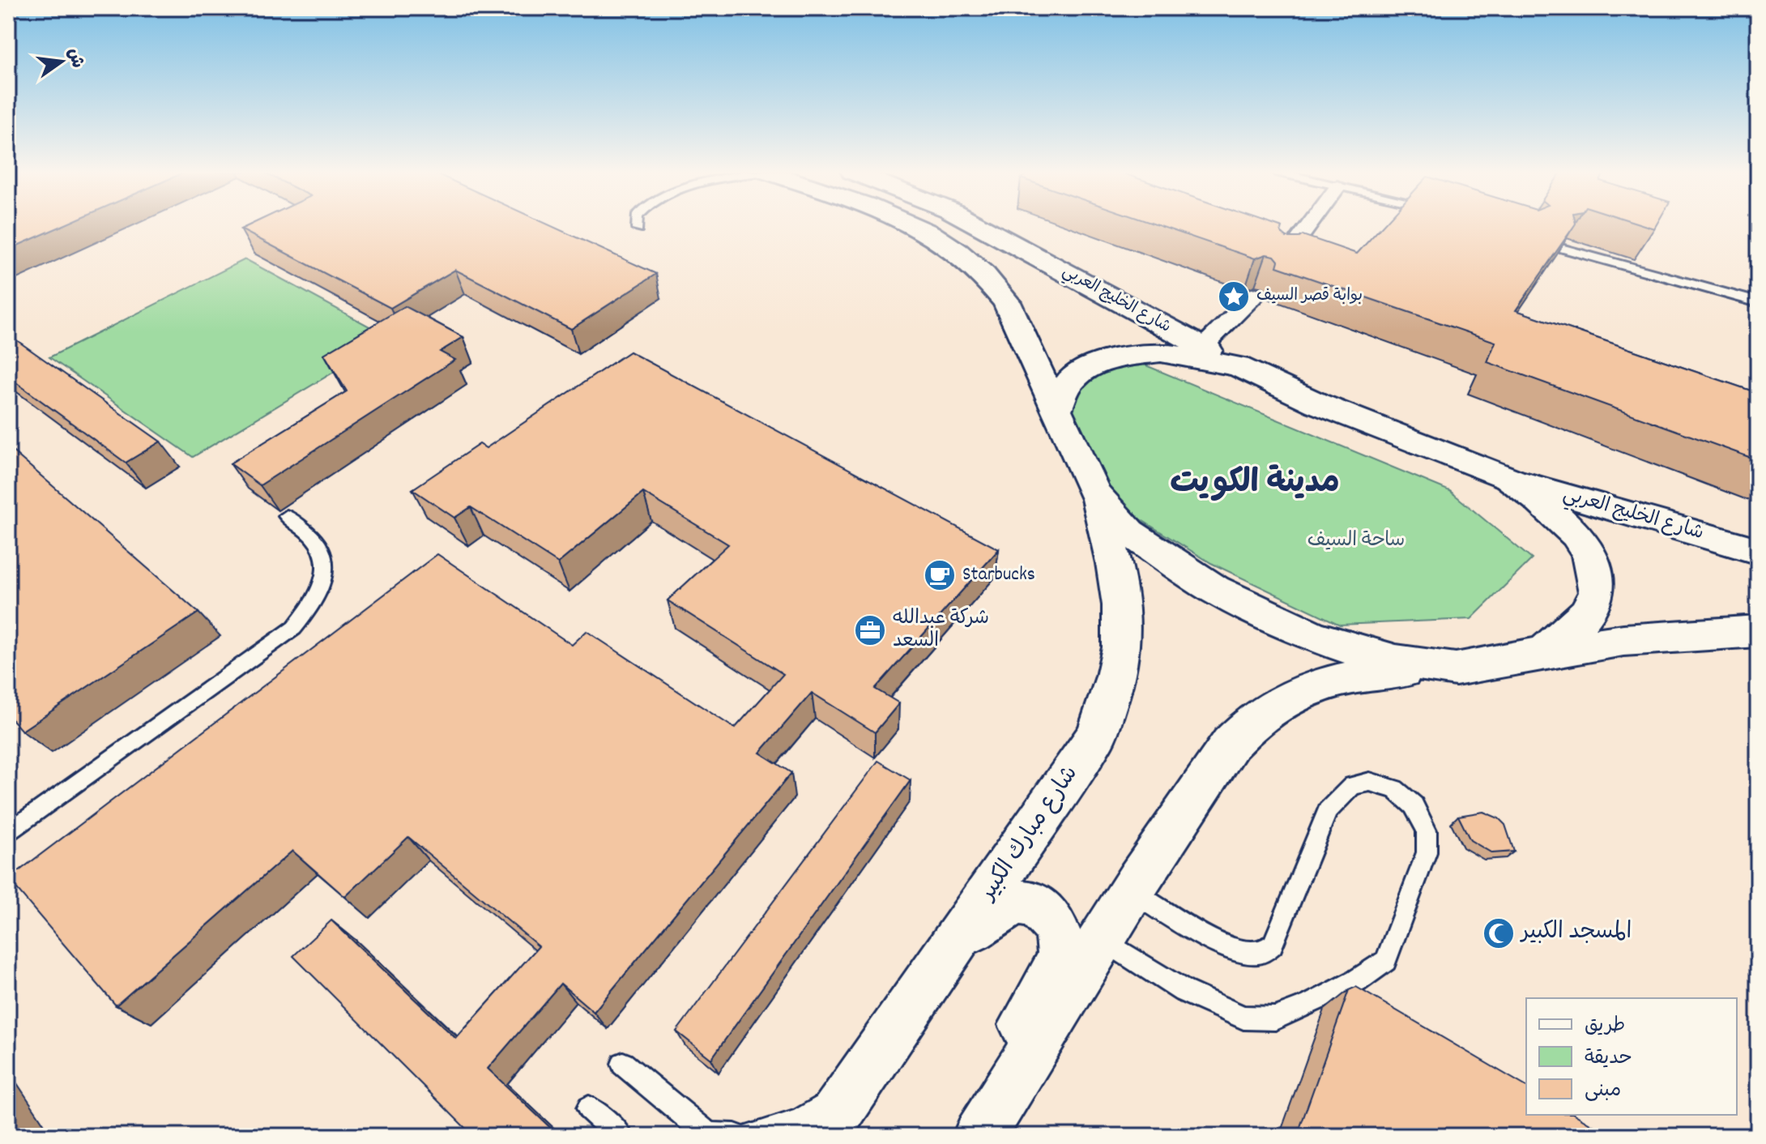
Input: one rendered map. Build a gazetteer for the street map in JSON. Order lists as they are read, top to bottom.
{
  "streets": {
    "main road": ["شارع الخليج العربي", "شارع مبارك الكبير"]
  },
  "districts": ["مدينة الكويت"],
  "parks": ["ساحة السيف"],
  "places": {
    "place": ["بوابة قصر السيف"],
    "cafe": ["Starbucks"],
    "office": ["شركة عبدالله السعد"],
    "mosque": ["المسجد الكبير"]
  },
  "legend": ["طريق", "حديقة", "مبنى"],
  "north": "right"
}
